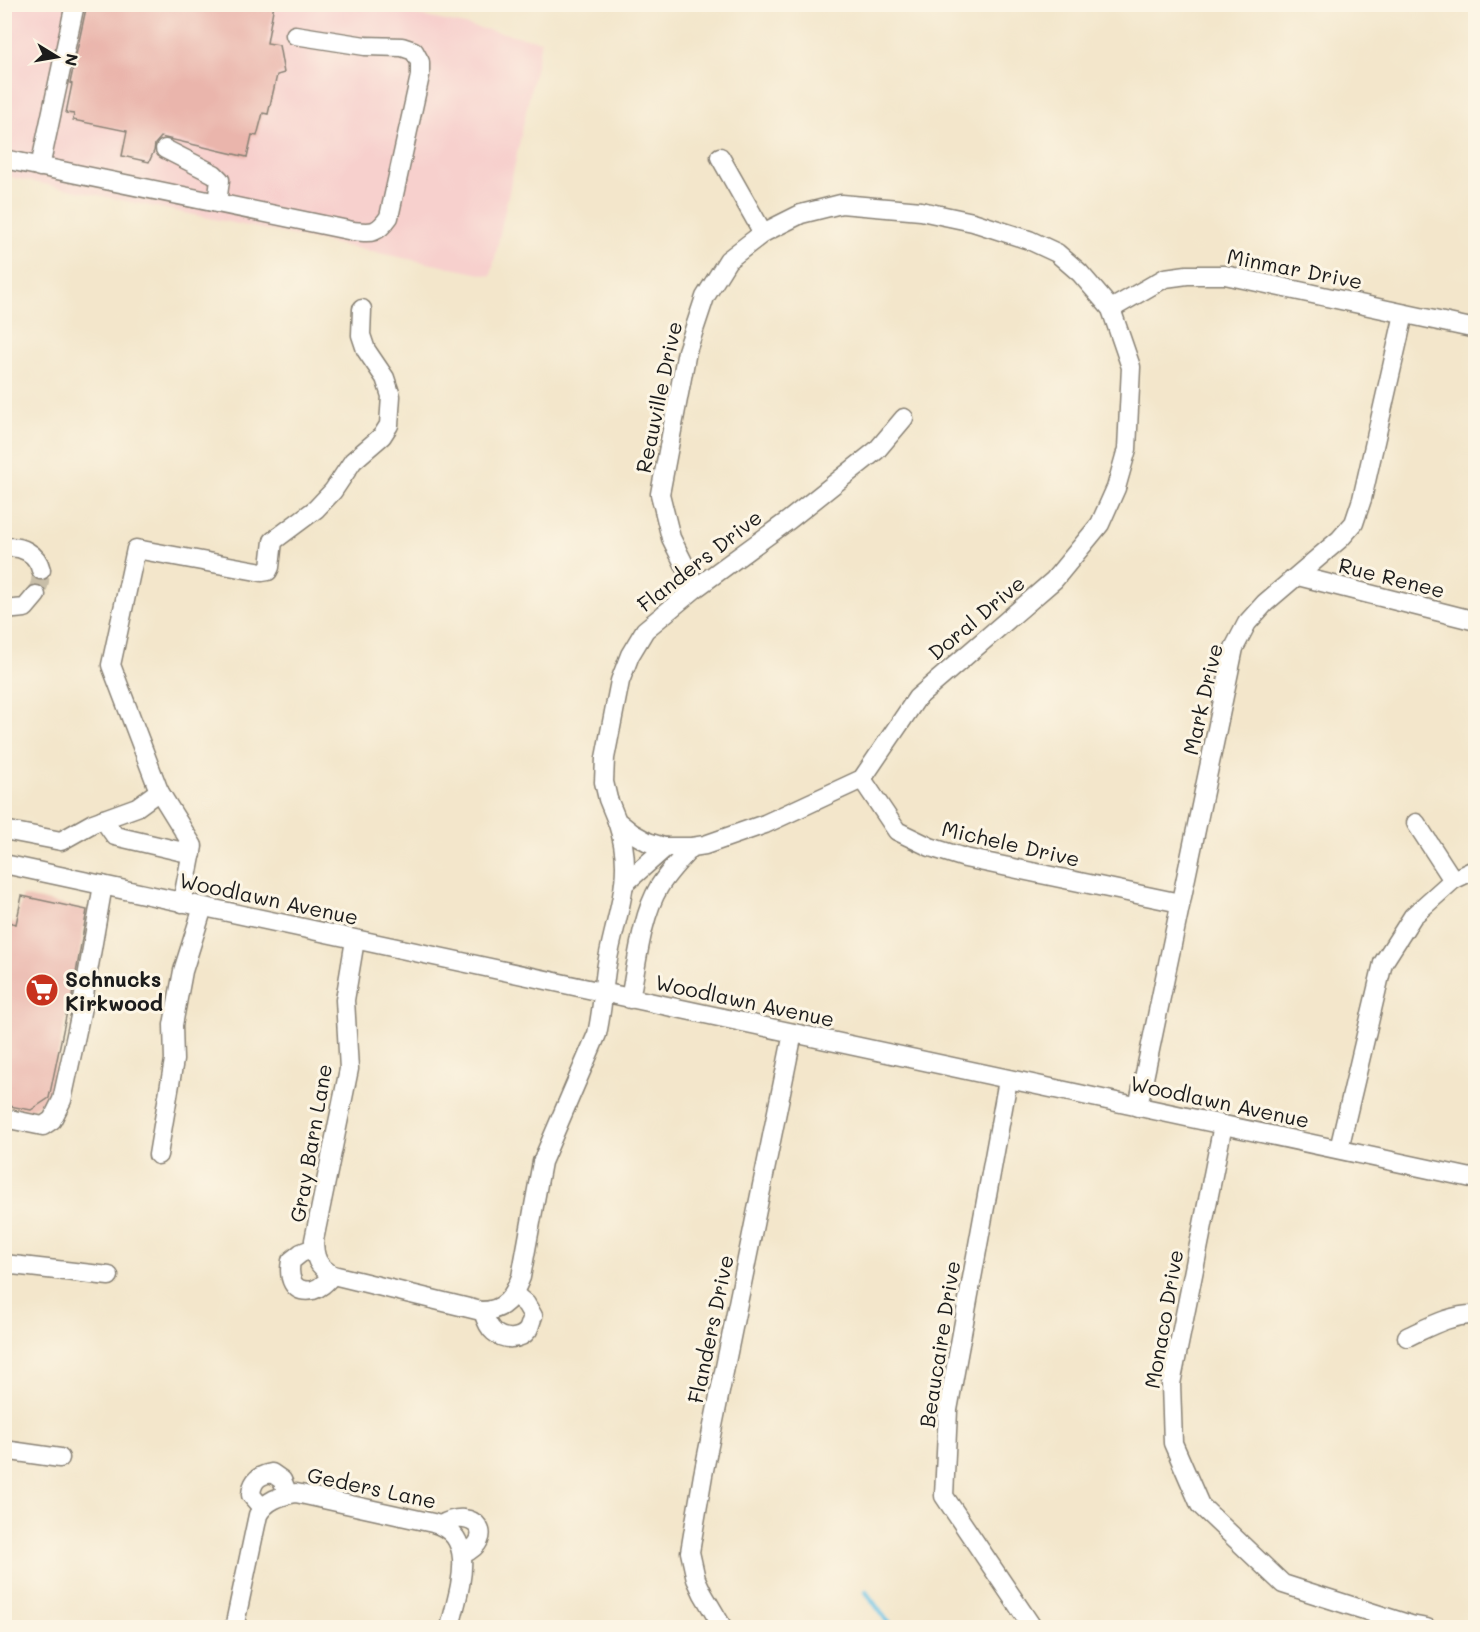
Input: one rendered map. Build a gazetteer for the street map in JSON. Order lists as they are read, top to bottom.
{
  "streets": {
    "street": [
      "Minmar Drive",
      "Reauville Drive",
      "Flanders Drive",
      "Rue Renee",
      "Doral Drive",
      "Mark Drive",
      "Michele Drive",
      "Woodlawn Avenue",
      "Gray Barn Lane",
      "Monaco Drive",
      "Beaucaire Drive",
      "Geders Lane"
    ]
  },
  "crossings": [
    ["Minmar Drive", "Reauville Drive"],
    ["Minmar Drive", "Doral Drive"],
    ["Minmar Drive", "Mark Drive"],
    ["Reauville Drive", "Flanders Drive"],
    ["Reauville Drive", "Doral Drive"],
    ["Flanders Drive", "Woodlawn Avenue"],
    ["Rue Renee", "Mark Drive"],
    ["Doral Drive", "Michele Drive"],
    ["Mark Drive", "Michele Drive"],
    ["Mark Drive", "Woodlawn Avenue"],
    ["Woodlawn Avenue", "Gray Barn Lane"],
    ["Woodlawn Avenue", "Monaco Drive"],
    ["Woodlawn Avenue", "Beaucaire Drive"]
  ],
  "places": {
    "supermarket": ["Schnucks Kirkwood"]
  },
  "north": "right"
}
